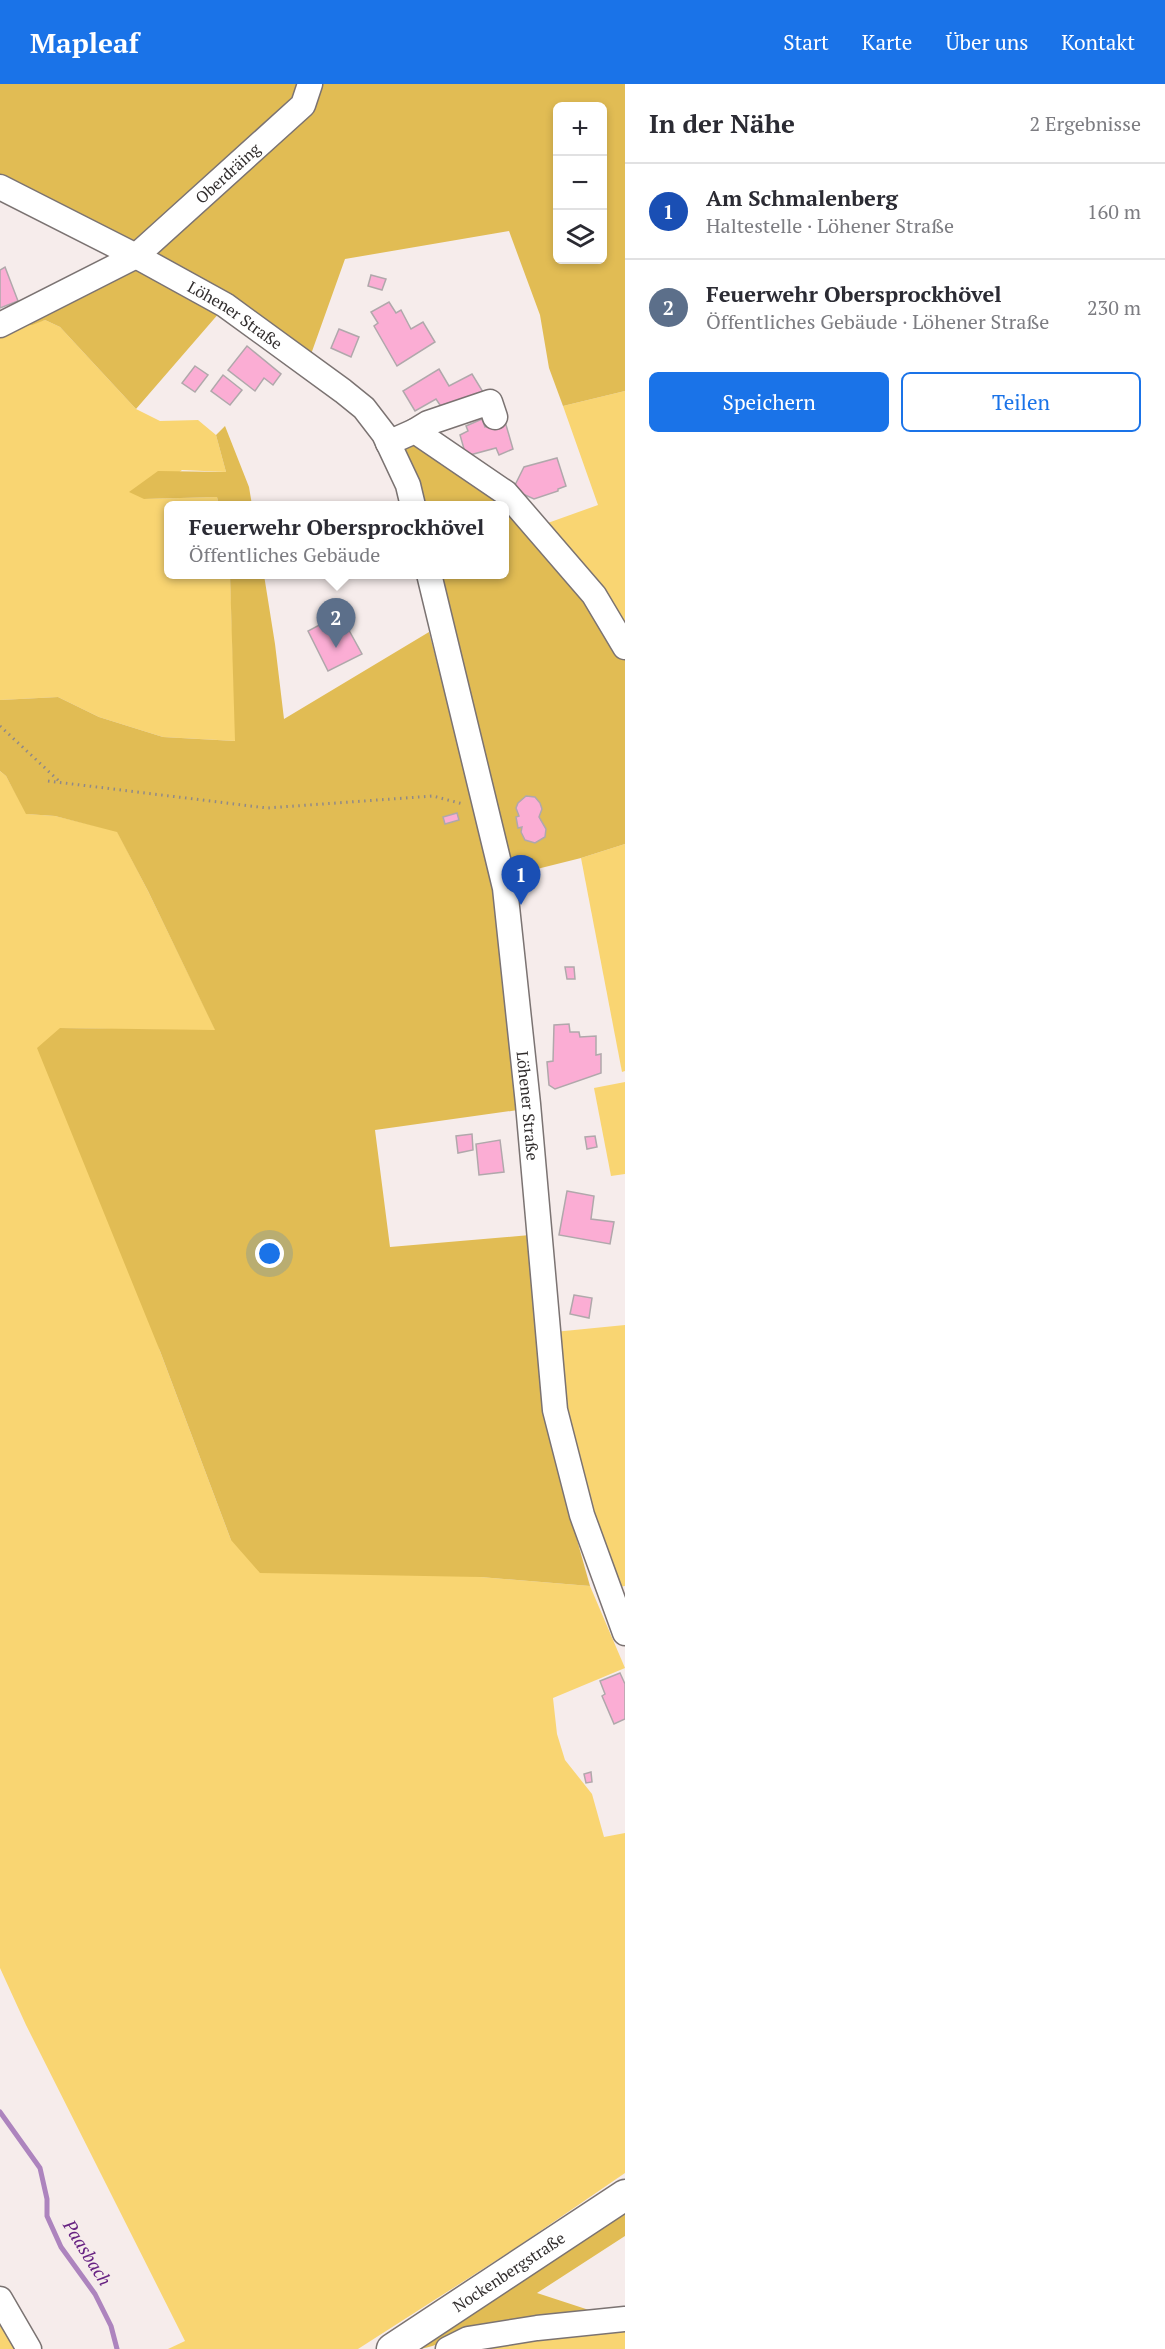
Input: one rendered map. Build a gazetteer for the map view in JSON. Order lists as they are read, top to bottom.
{
  "streets": {
    "main road": ["Nockenbergstraße"],
    "street": ["Oberdräing", "Löhener Straße"]
  },
  "crossings": [
    ["Oberdräing", "Löhener Straße"]
  ],
  "water": ["Paasbach"],
  "page": {
    "header": "Mapleaf",
    "nav": [
      "Start",
      "Karte",
      "Über uns",
      "Kontakt"
    ],
    "heading": ["In der Nähe", "2 Ergebnisse"],
    "map_buttons": ["+", "−"],
    "list": [
      {
        "mark": "1",
        "name": "Am Schmalenberg",
        "note": "Haltestelle · Löhener Straße",
        "value": "160 m"
      },
      {
        "mark": "2",
        "name": "Feuerwehr Obersprockhövel",
        "note": "Öffentliches Gebäude · Löhener Straße",
        "value": "230 m"
      }
    ],
    "buttons": ["Speichern", "Teilen"],
    "popup": ["Feuerwehr Obersprockhövel", "Öffentliches Gebäude"],
    "pins": ["2", "1"]
  }
}
